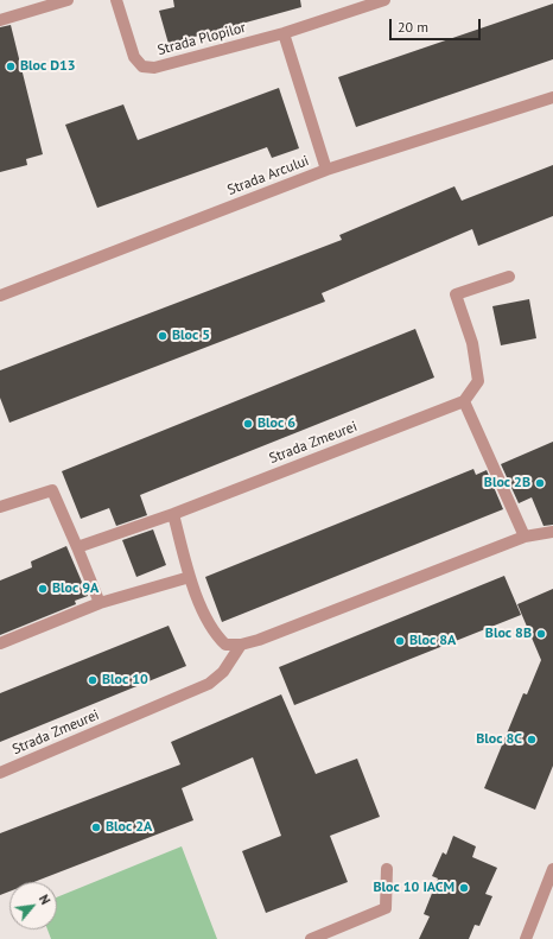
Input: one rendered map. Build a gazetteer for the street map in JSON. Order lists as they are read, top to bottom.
{
  "streets": {
    "street": ["Strada Plopilor", "Strada Arcului", "Strada Zmeurei"]
  },
  "places": [
    "Bloc D13",
    "Bloc 5",
    "Bloc 6",
    "Bloc 2B",
    "Bloc 9A",
    "Bloc 8B",
    "Bloc 8A",
    "Bloc 10",
    "Bloc 8C",
    "Bloc 2A",
    "Bloc 10 IACM"
  ],
  "scale_bar": "20 m",
  "north": "top right"
}
